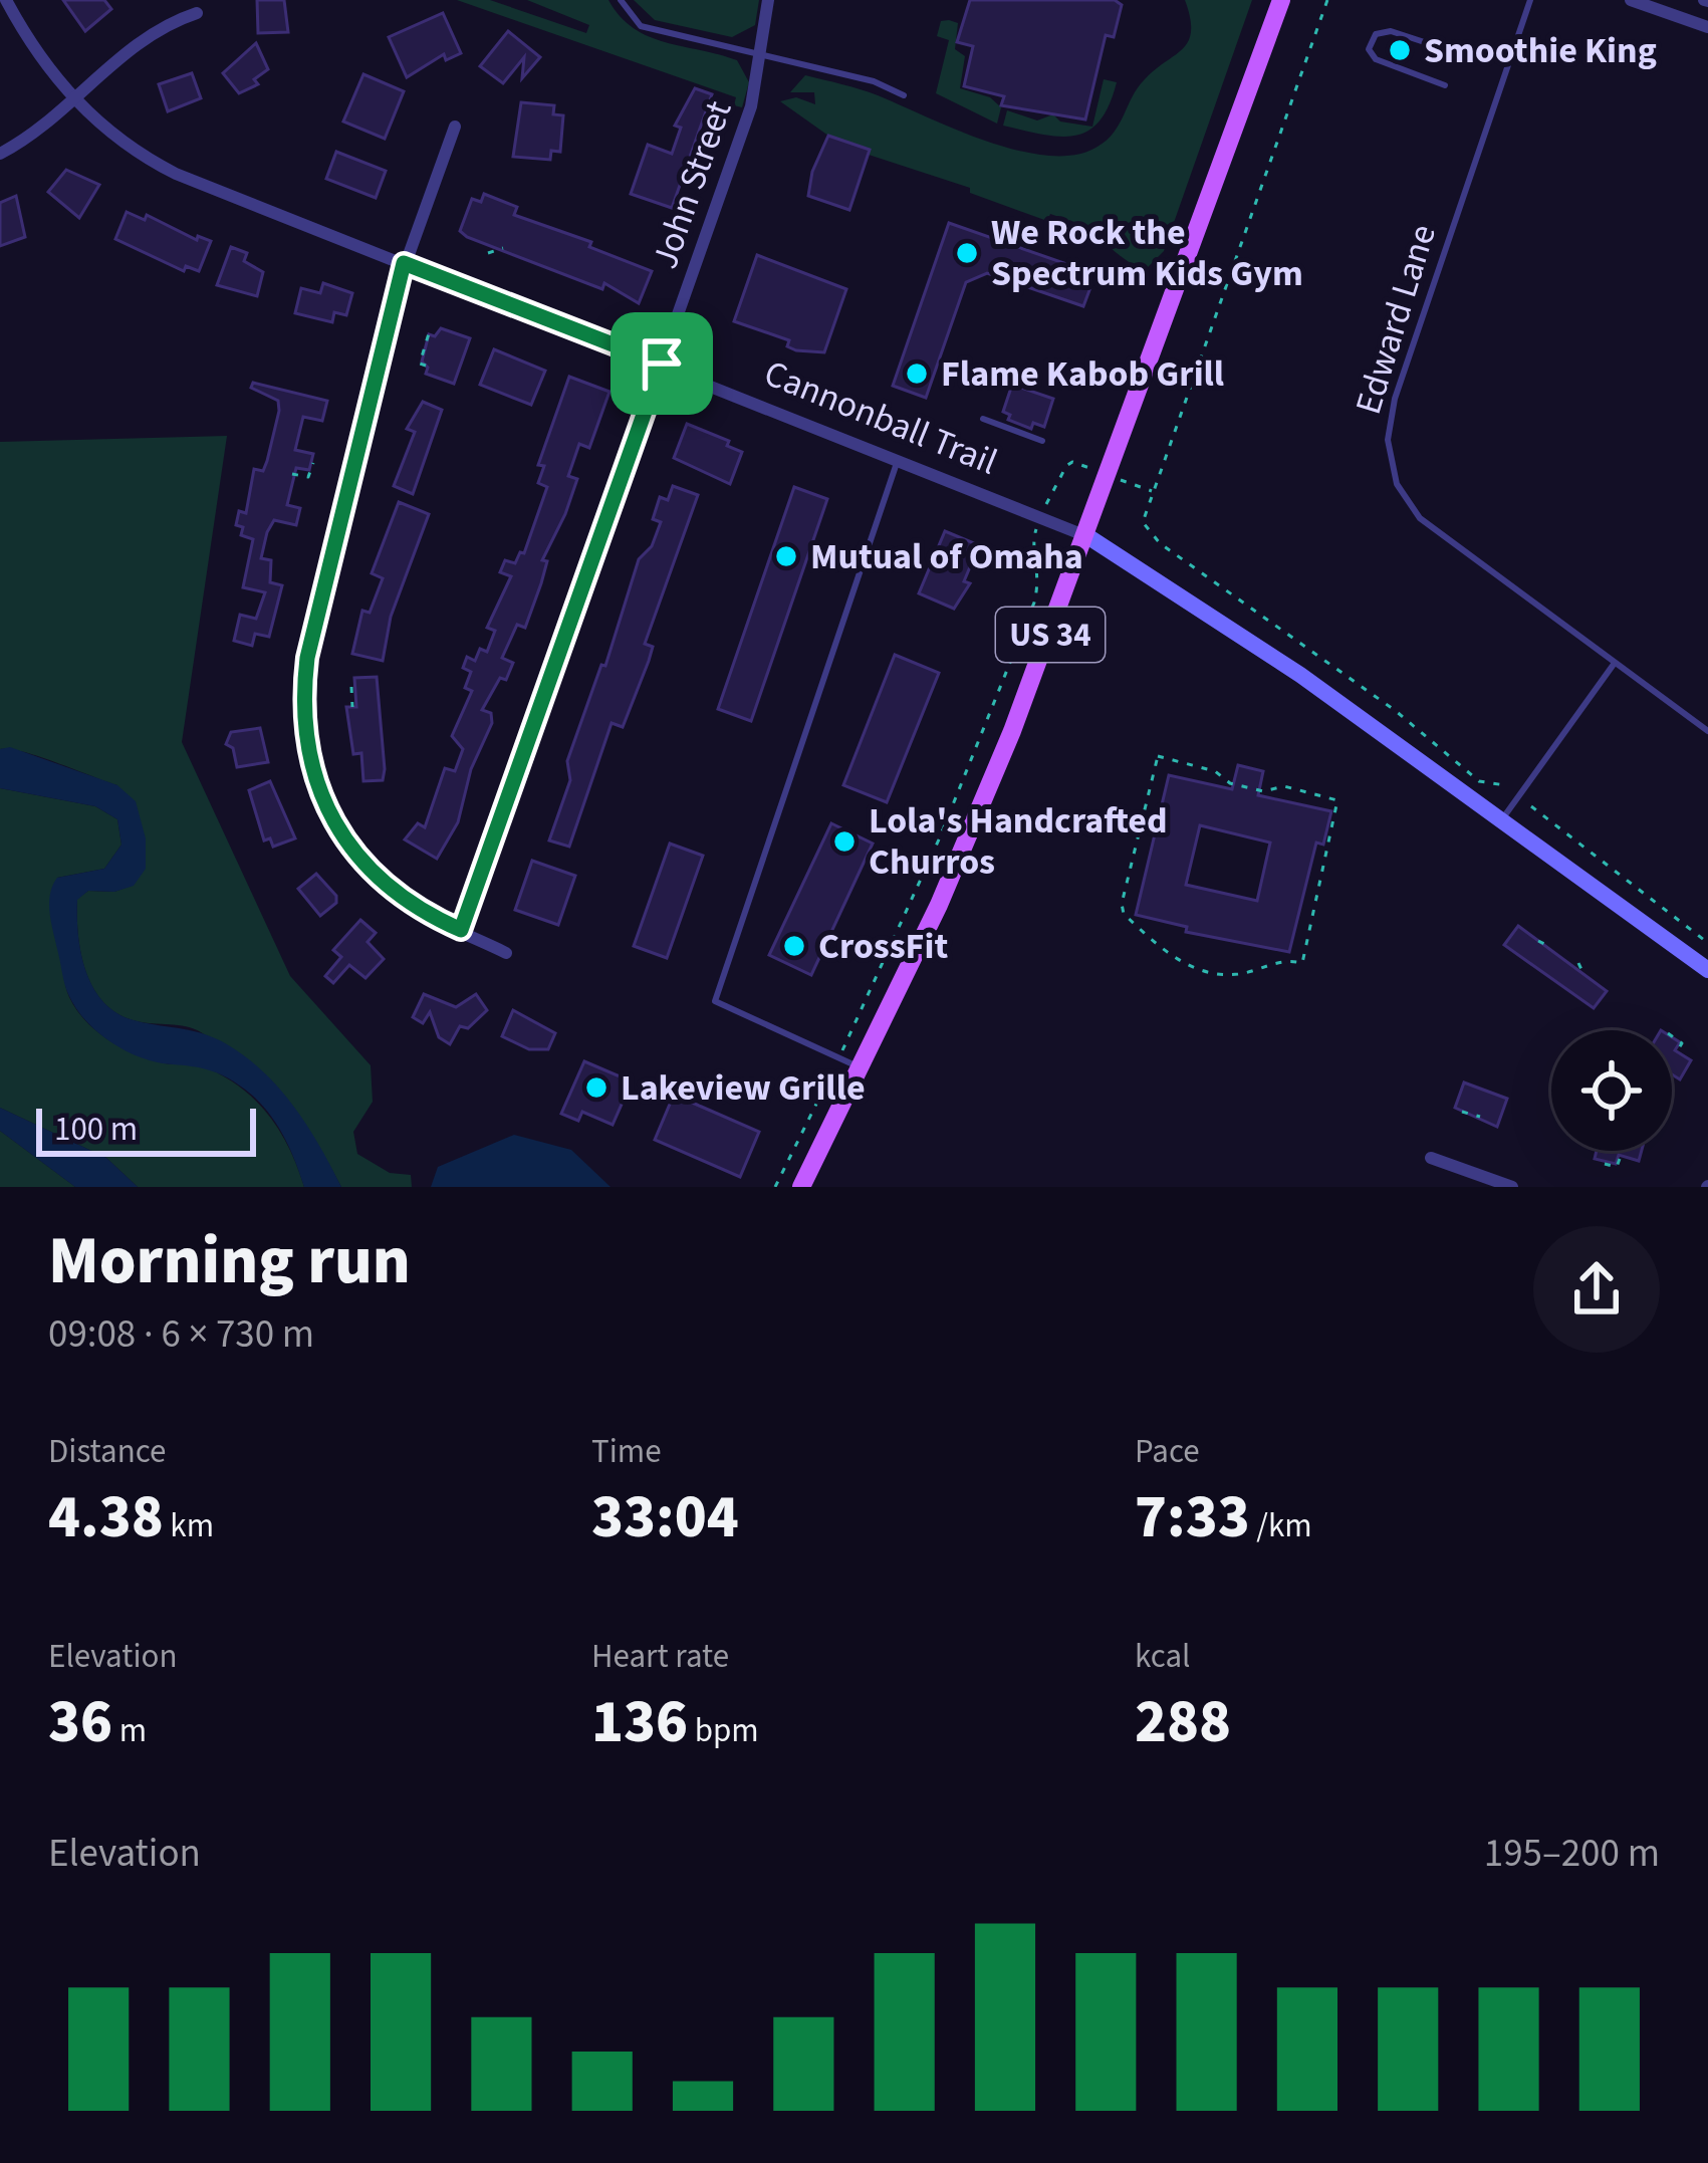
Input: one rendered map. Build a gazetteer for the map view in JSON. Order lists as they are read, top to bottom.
{
  "streets": {
    "main road": ["Cannonball Trail", "US 34"],
    "street": ["John Street"],
    "lane": ["Edward Lane"]
  },
  "crossings": [
    ["John Street", "Cannonball Trail"],
    ["Cannonball Trail", "US 34"]
  ],
  "places": [
    "Smoothie King",
    "We Rock the Spectrum Kids Gym",
    "Flame Kabob Grill",
    "Mutual of Omaha",
    "Lola's Handcrafted Churros",
    "CrossFit",
    "Lakeview Grille"
  ],
  "scale_bar": "100 m",
  "page": {
    "scale": "100 m",
    "heading": ["Morning run", "09:08 · 6 × 730 m"],
    "stats": [
      ["Distance", "4.38 km"],
      ["Time", "33:04"],
      ["Pace", "7:33 /km"],
      ["Elevation", "36 m"],
      ["Heart rate", "136 bpm"],
      ["kcal", "288"]
    ],
    "chart": ["Elevation", "195–200 m"]
  }
}
